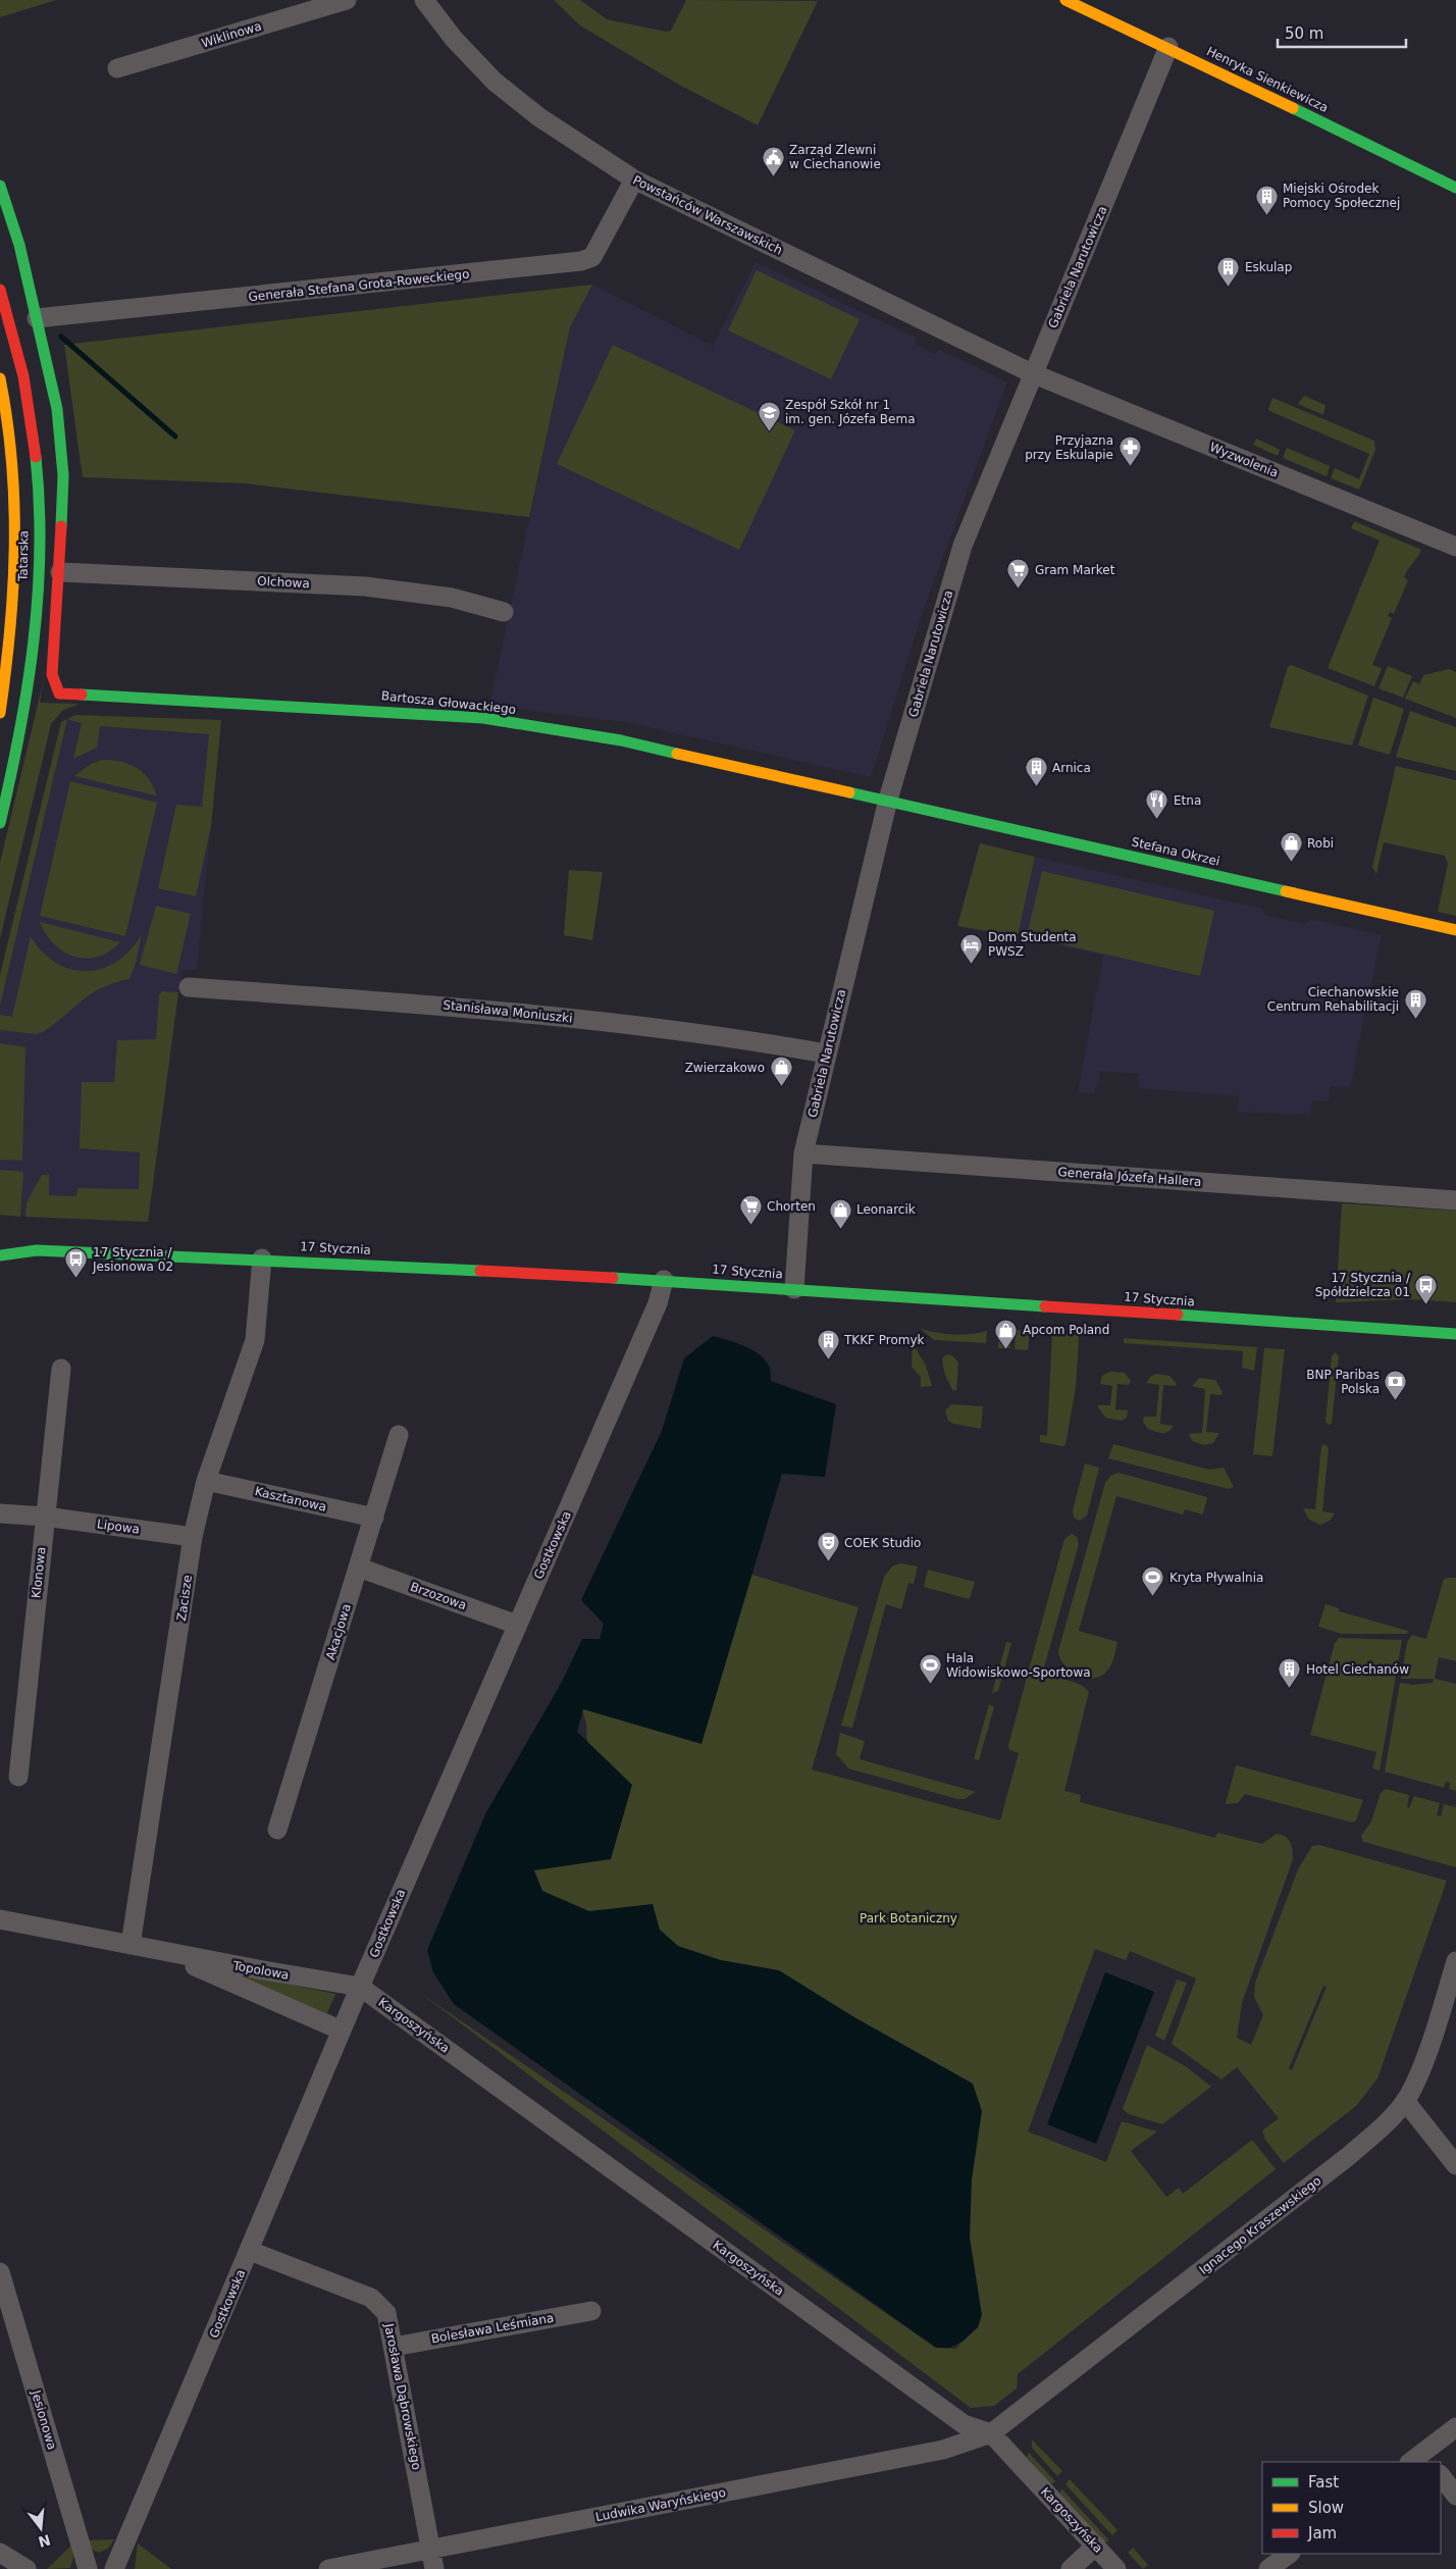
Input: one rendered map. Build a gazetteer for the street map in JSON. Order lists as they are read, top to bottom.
{
  "streets": {
    "street": [
      "Wiklinowa",
      "Henryka Sienkiewicza",
      "Powstańców Warszawskich",
      "Gabriela Narutowicza",
      "Generała Stefana Grota-Roweckiego",
      "Wyzwolenia",
      "Tatarska",
      "Olchowa",
      "Bartosza Głowackiego",
      "Stefana Okrzei",
      "Stanisława Moniuszki",
      "Generała Józefa Hallera",
      "17 Stycznia",
      "Kasztanowa",
      "Lipowa",
      "Gostkowska",
      "Klonowa",
      "Brzozowa",
      "Zacisze",
      "Akacjowa",
      "Topolowa",
      "Kargoszyńska",
      "Ignacego Kraszewskiego",
      "Bolesława Leśmiana",
      "Jarosława Dąbrowskiego",
      "Jesionowa",
      "Ludwika Waryńskiego"
    ]
  },
  "crossings": [
    ["Henryka Sienkiewicza", "Gabriela Narutowicza"],
    ["Powstańców Warszawskich", "Gabriela Narutowicza"],
    ["Powstańców Warszawskich", "Generała Stefana Grota-Roweckiego"],
    ["Powstańców Warszawskich", "Wyzwolenia"],
    ["Gabriela Narutowicza", "Wyzwolenia"],
    ["Gabriela Narutowicza", "Bartosza Głowackiego"],
    ["Gabriela Narutowicza", "Stefana Okrzei"],
    ["Gabriela Narutowicza", "Stanisława Moniuszki"],
    ["Gabriela Narutowicza", "Generała Józefa Hallera"],
    ["Gabriela Narutowicza", "17 Stycznia"],
    ["Olchowa", "Bartosza Głowackiego"],
    ["Bartosza Głowackiego", "Stefana Okrzei"],
    ["17 Stycznia", "Gostkowska"],
    ["17 Stycznia", "Zacisze"],
    ["Kasztanowa", "Zacisze"],
    ["Kasztanowa", "Akacjowa"],
    ["Lipowa", "Klonowa"],
    ["Lipowa", "Zacisze"],
    ["Gostkowska", "Brzozowa"],
    ["Gostkowska", "Topolowa"],
    ["Gostkowska", "Kargoszyńska"],
    ["Gostkowska", "Jarosława Dąbrowskiego"],
    ["Brzozowa", "Akacjowa"],
    ["Zacisze", "Topolowa"],
    ["Topolowa", "Kargoszyńska"],
    ["Kargoszyńska", "Ignacego Kraszewskiego"],
    ["Kargoszyńska", "Ludwika Waryńskiego"],
    ["Ignacego Kraszewskiego", "Ludwika Waryńskiego"],
    ["Bolesława Leśmiana", "Jarosława Dąbrowskiego"],
    ["Jarosława Dąbrowskiego", "Ludwika Waryńskiego"]
  ],
  "parks": ["Park Botaniczny"],
  "places": {
    "public building": ["Zarząd Zlewni w Ciechanowie"],
    "building": [
      "Miejski Ośrodek Pomocy Społecznej",
      "Eskulap",
      "Arnica",
      "Ciechanowskie Centrum Rehabilitacji",
      "TKKF Promyk",
      "Hotel Ciechanów"
    ],
    "school or university": ["Zespół Szkół nr 1 im. gen. Józefa Bema"],
    "pharmacy": ["Przyjazna przy Eskulapie"],
    "supermarket": ["Gram Market", "Chorten"],
    "restaurant": ["Etna"],
    "shop": [
      "Robi",
      "Zwierzakowo",
      "Leonarcik",
      "Apcom Poland"
    ],
    "hotel": ["Dom Studenta PWSZ"],
    "bus stop": ["17 Stycznia / Jesionowa 02", "17 Stycznia / Spółdzielcza 01"],
    "bank": ["BNP Paribas Polska"],
    "theatre": ["COEK Studio"],
    "sports": ["Kryta Pływalnia", "Hala Widowiskowo-Sportowa"]
  },
  "legend": ["Fast", "Slow", "Jam"],
  "scale_bar": "50 m",
  "north": "bottom"
}
